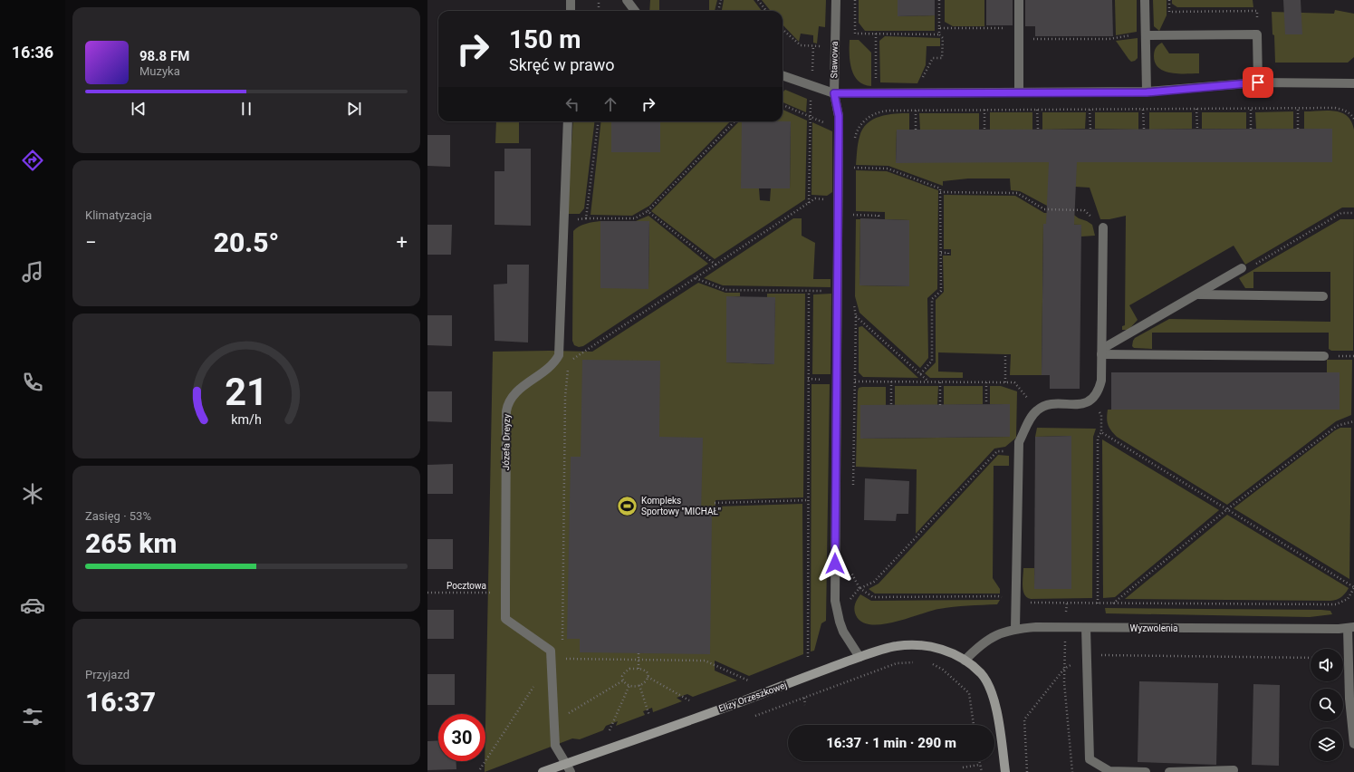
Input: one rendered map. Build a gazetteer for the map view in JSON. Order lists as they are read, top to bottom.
{
  "streets": {
    "street": [
      "Stawowa",
      "Józefa Dreyzy",
      "Wyzwolenia",
      "Elizy Orzeszkowej"
    ],
    "path": ["Pocztowa"]
  },
  "crossings": [
    ["Stawowa", "Elizy Orzeszkowej"],
    ["Józefa Dreyzy", "Pocztowa"],
    ["Józefa Dreyzy", "Elizy Orzeszkowej"],
    ["Wyzwolenia", "Elizy Orzeszkowej"]
  ],
  "places": {
    "sports": ["Kompleks Sportowy \"MICHAŁ\""]
  },
  "page": {
    "tabs": "16:36",
    "turn": ["150 m", "Skręć w prawo"],
    "song": ["98.8 FM", "Muzyka"],
    "tile": [
      "Klimatyzacja",
      ["Zasięg · 53%", "265 km"],
      ["Przyjazd", "16:37"]
    ],
    "heat": ["−", "20.5°", "+"],
    "limit": "30",
    "trip": "16:37 · 1 min · 290 m",
    "gauge": ["21", "km/h"]
  }
}
